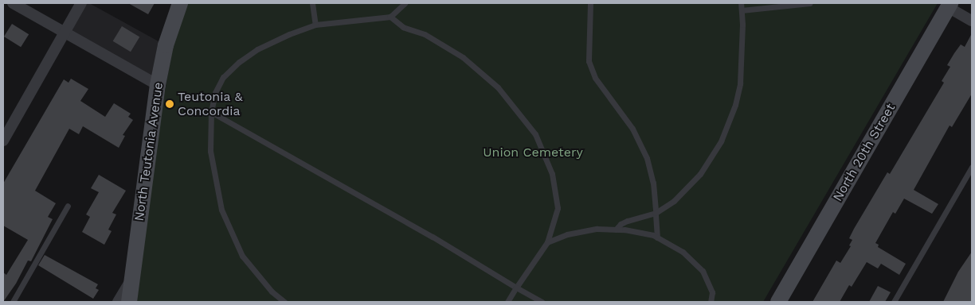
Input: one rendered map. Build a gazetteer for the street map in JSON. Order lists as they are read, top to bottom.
{
  "streets": {
    "main road": ["North Teutonia Avenue", "North 20th Street"]
  },
  "parks": ["Union Cemetery"],
  "places": ["Teutonia & Concordia"]
}
